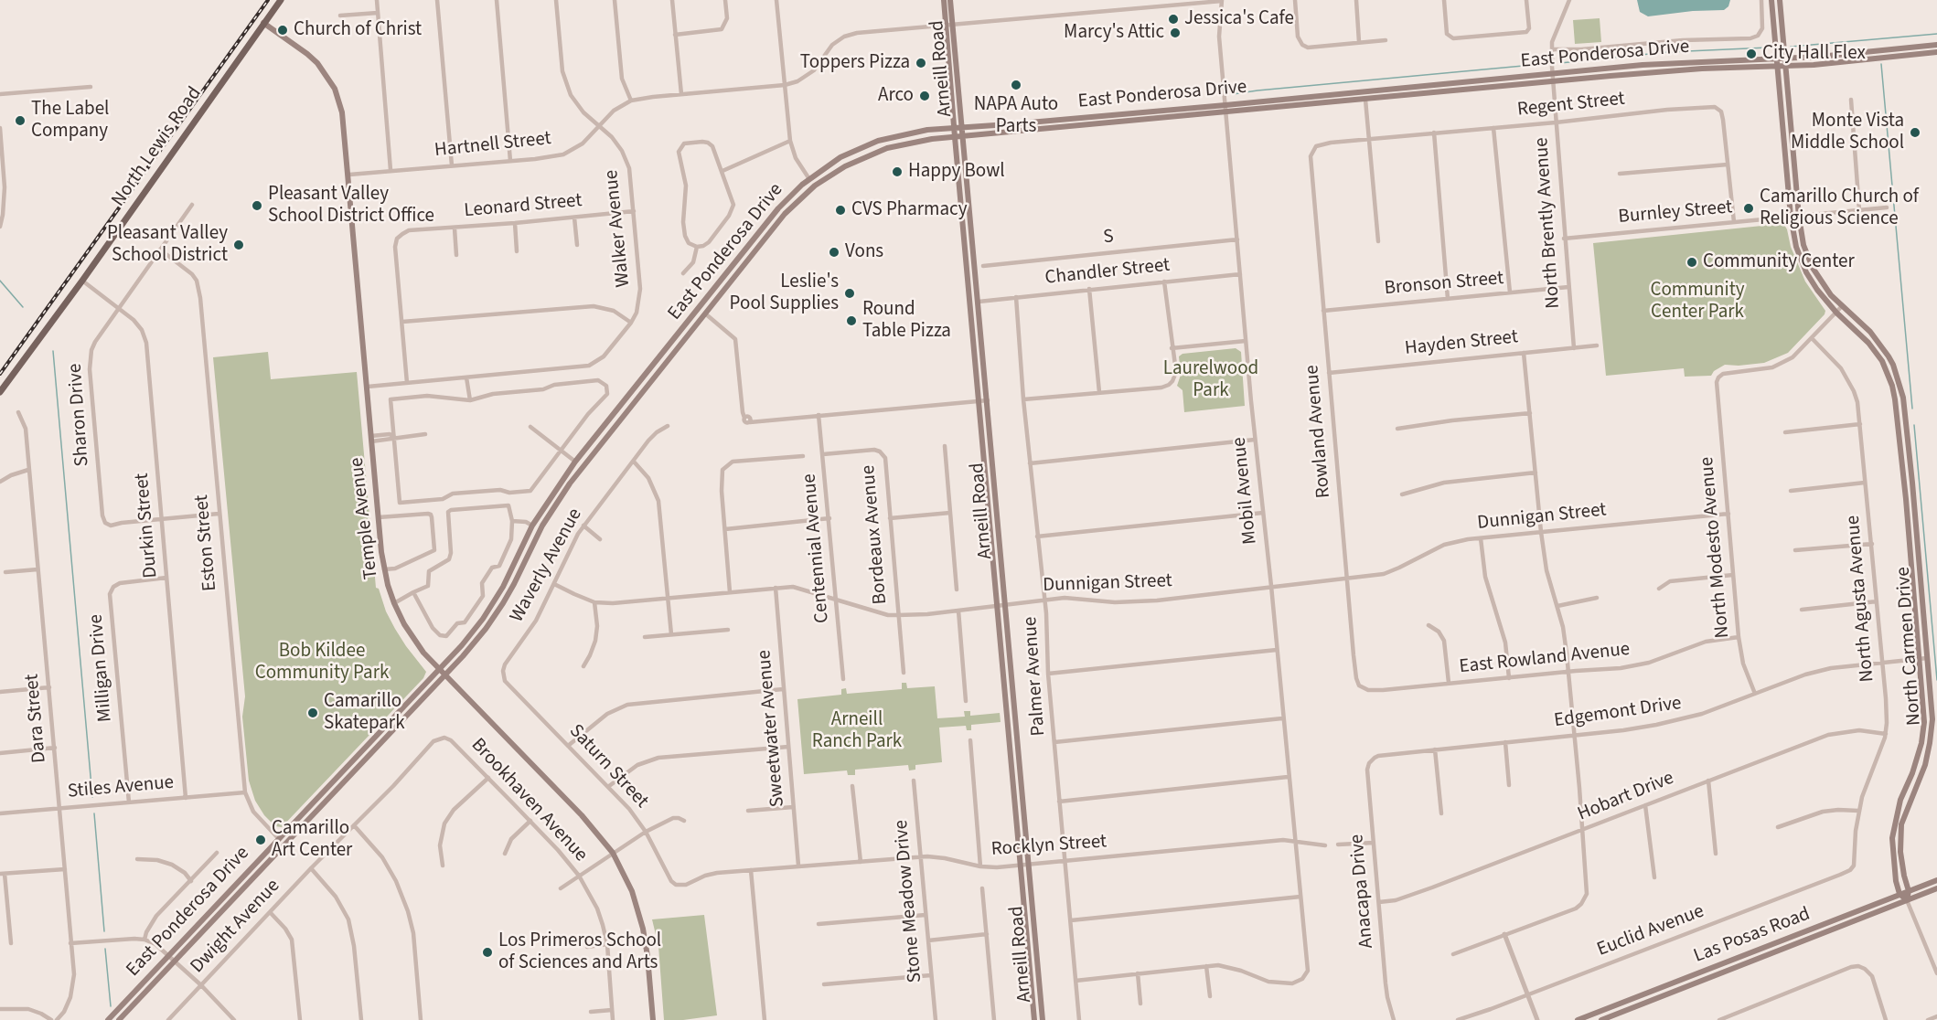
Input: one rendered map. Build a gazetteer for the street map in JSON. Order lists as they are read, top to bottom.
{
  "streets": {
    "main road": [
      "East Ponderosa Drive",
      "Arneill Road",
      "North Lewis Road",
      "Temple Avenue",
      "North Carmen Drive",
      "Las Posas Road"
    ],
    "street": [
      "Regent Street",
      "Hartnell Street",
      "Leonard Street",
      "Burnley Street",
      "North Brently Avenue",
      "Walker Avenue",
      "S",
      "Chandler Street",
      "Bronson Street",
      "Hayden Street",
      "Sharon Drive",
      "Rowland Avenue",
      "Mobil Avenue",
      "Dunnigan Street",
      "Durkin Street",
      "Bordeaux Avenue",
      "Eston Street",
      "North Modesto Avenue",
      "Centennial Avenue",
      "Waverly Avenue",
      "North Agusta Avenue",
      "East Rowland Avenue",
      "Milligan Drive",
      "Palmer Avenue",
      "Edgemont Drive",
      "Dara Street",
      "Sweetwater Avenue",
      "Saturn Street",
      "Stiles Avenue",
      "Hobart Drive",
      "Brookhaven Avenue",
      "Rocklyn Street",
      "Anacapa Drive",
      "Stone Meadow Drive",
      "Dwight Avenue",
      "Euclid Avenue"
    ]
  },
  "crossings": [
    ["East Ponderosa Drive", "Arneill Road"],
    ["East Ponderosa Drive", "North Brently Avenue"],
    ["East Ponderosa Drive", "Mobil Avenue"],
    ["East Ponderosa Drive", "Temple Avenue"],
    ["East Ponderosa Drive", "Eston Street"],
    ["East Ponderosa Drive", "North Carmen Drive"],
    ["Arneill Road", "Hartnell Street"],
    ["Arneill Road", "Chandler Street"],
    ["Arneill Road", "Dunnigan Street"],
    ["Arneill Road", "Rocklyn Street"],
    ["Regent Street", "Burnley Street"],
    ["Regent Street", "North Brently Avenue"],
    ["Regent Street", "Rowland Avenue"],
    ["Hartnell Street", "Walker Avenue"],
    ["Hartnell Street", "Mobil Avenue"],
    ["Hartnell Street", "Temple Avenue"],
    ["North Lewis Road", "Temple Avenue"],
    ["North Lewis Road", "Durkin Street"],
    ["Leonard Street", "Walker Avenue"],
    ["Burnley Street", "North Brently Avenue"],
    ["Burnley Street", "North Carmen Drive"],
    ["North Brently Avenue", "Bronson Street"],
    ["North Brently Avenue", "Hayden Street"],
    ["Walker Avenue", "Temple Avenue"],
    ["S", "Mobil Avenue"],
    ["Chandler Street", "Mobil Avenue"],
    ["Chandler Street", "Palmer Avenue"],
    ["Bronson Street", "Rowland Avenue"],
    ["Hayden Street", "Rowland Avenue"],
    ["Sharon Drive", "Durkin Street"],
    ["Sharon Drive", "Eston Street"],
    ["Rowland Avenue", "Dunnigan Street"],
    ["Rowland Avenue", "East Rowland Avenue"],
    ["Mobil Avenue", "Dunnigan Street"],
    ["Mobil Avenue", "Rocklyn Street"],
    ["Dunnigan Street", "Bordeaux Avenue"],
    ["Dunnigan Street", "North Modesto Avenue"],
    ["Dunnigan Street", "Centennial Avenue"],
    ["Dunnigan Street", "Waverly Avenue"],
    ["Dunnigan Street", "Palmer Avenue"],
    ["Dunnigan Street", "Sweetwater Avenue"],
    ["Durkin Street", "Milligan Drive"],
    ["Durkin Street", "Stiles Avenue"],
    ["Bordeaux Avenue", "Centennial Avenue"],
    ["Eston Street", "Stiles Avenue"],
    ["North Modesto Avenue", "North Agusta Avenue"],
    ["North Modesto Avenue", "East Rowland Avenue"],
    ["North Modesto Avenue", "Edgemont Drive"],
    ["Waverly Avenue", "Saturn Street"],
    ["North Agusta Avenue", "Edgemont Drive"],
    ["North Agusta Avenue", "Hobart Drive"],
    ["North Agusta Avenue", "Euclid Avenue"],
    ["North Carmen Drive", "Edgemont Drive"],
    ["North Carmen Drive", "Las Posas Road"],
    ["Milligan Drive", "Stiles Avenue"],
    ["Palmer Avenue", "Rocklyn Street"],
    ["Edgemont Drive", "Anacapa Drive"],
    ["Dara Street", "Stiles Avenue"],
    ["Sweetwater Avenue", "Rocklyn Street"],
    ["Saturn Street", "Rocklyn Street"],
    ["Hobart Drive", "Anacapa Drive"],
    ["Brookhaven Avenue", "Dwight Avenue"],
    ["Rocklyn Street", "Stone Meadow Drive"]
  ],
  "parks": [
    "Community Center Park",
    "Laurelwood Park",
    "Bob Kildee Community Park",
    "Arneill Ranch Park"
  ],
  "places": [
    "Jessica's Cafe",
    "Church of Christ",
    "Marcy's Attic",
    "City Hall Flex",
    "Toppers Pizza",
    "NAPA Auto Parts",
    "Arco",
    "The Label Company",
    "Monte Vista Middle School",
    "Happy Bowl",
    "Pleasant Valley School District Office",
    "Camarillo Church of Religious Science",
    "CVS Pharmacy",
    "Pleasant Valley School District",
    "Vons",
    "Community Center",
    "Leslie's Pool Supplies",
    "Round Table Pizza",
    "Camarillo Skatepark",
    "Camarillo Art Center",
    "Los Primeros School of Sciences and Arts"
  ]
}
